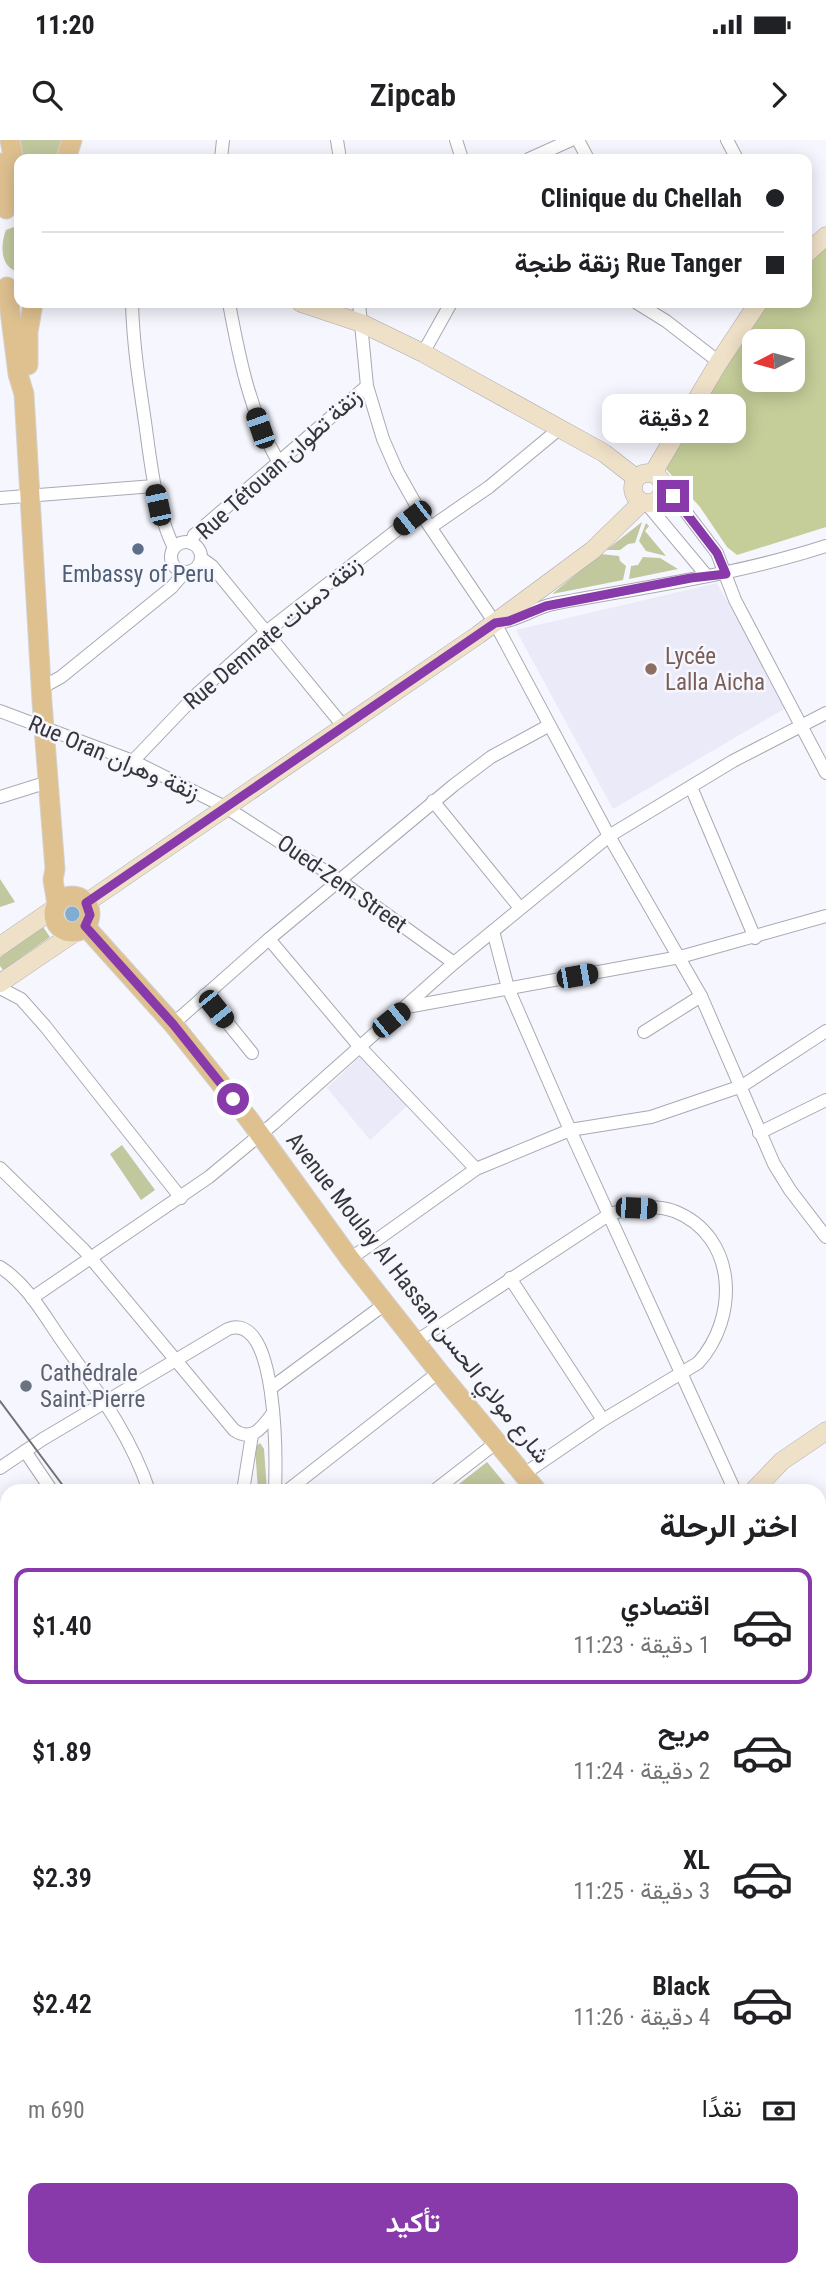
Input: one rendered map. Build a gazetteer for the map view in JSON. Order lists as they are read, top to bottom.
{
  "streets": {
    "main road": ["Avenue Moulay Al Hassan شارع مولاي الحسن"],
    "street": [
      "Rue Tétouan زنقة تطوان",
      "Rue Demnate زنقة دمنات",
      "Rue Oran زنقة وهران",
      "Oued-Zem Street"
    ]
  },
  "crossings": [
    ["Rue Demnate زنقة دمنات", "Rue Oran زنقة وهران"],
    ["Rue Oran زنقة وهران", "Oued-Zem Street"]
  ],
  "places": ["Embassy of Peru", "Lycée Lalla Aicha", "Cathédrale Saint-Pierre"],
  "north": "left",
  "page": {
    "status": "11:20",
    "header": "Zipcab",
    "banner": ["Clinique du Chellah", "Rue Tanger زنقة طنجة"],
    "bubble": "2 دقيقة",
    "heading": "اختر الرحلة",
    "list": [
      {
        "name": "اقتصادي",
        "note": "1 دقيقة · 11:23",
        "value": "$1.40"
      },
      {
        "name": "مريح",
        "note": "2 دقيقة · 11:24",
        "value": "$1.89"
      },
      {
        "name": "XL",
        "note": "3 دقيقة · 11:25",
        "value": "$2.39"
      },
      {
        "name": "Black",
        "note": "4 دقيقة · 11:26",
        "value": "$2.42"
      }
    ],
    "pay": ["نقدًا", "690 m"],
    "buttons": "تأكيد"
  }
}
